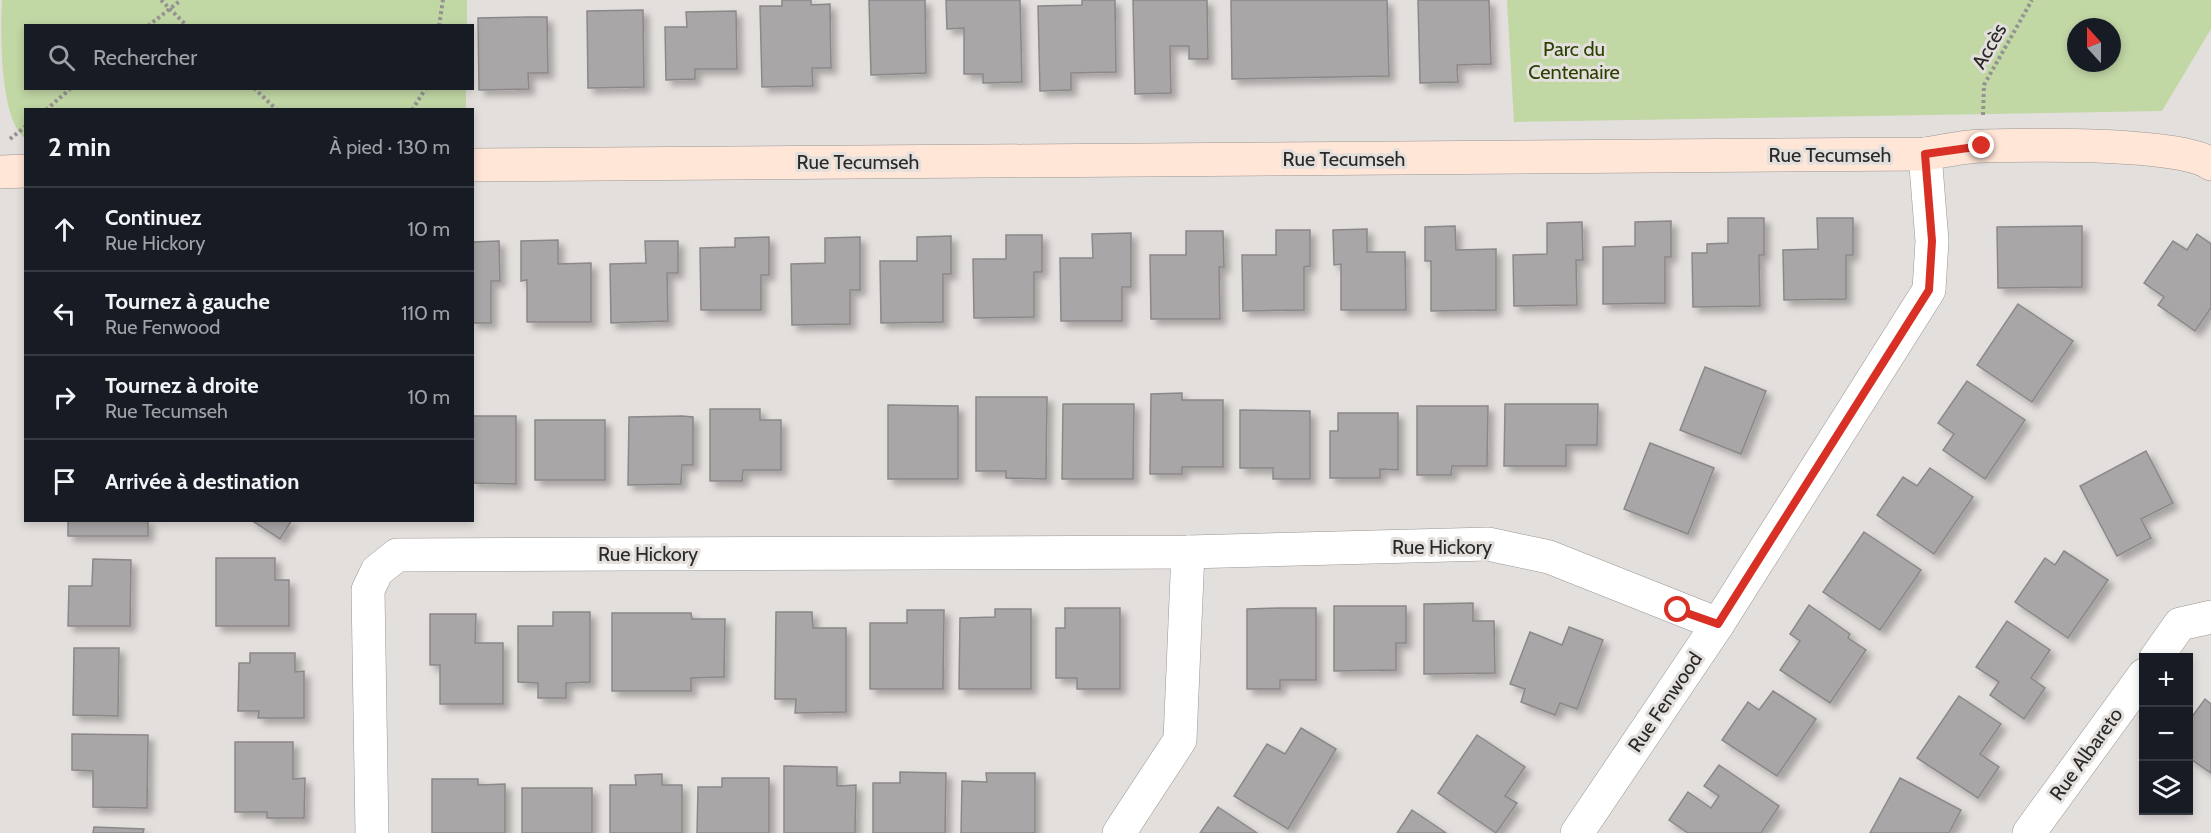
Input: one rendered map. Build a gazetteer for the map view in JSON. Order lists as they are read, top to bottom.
{
  "streets": {
    "street": [
      "Rue Tecumseh",
      "Rue Hickory",
      "Rue Fenwood",
      "Rue Albareto"
    ],
    "path": ["Accès"]
  },
  "crossings": [
    ["Accès", "Rue Tecumseh"],
    ["Rue Tecumseh", "Rue Fenwood"],
    ["Rue Hickory", "Rue Fenwood"]
  ],
  "parks": ["Parc du Centenaire"],
  "north": "top",
  "page": {
    "search": "Rechercher",
    "heading": ["2 min", "À pied · 130 m"],
    "list": [
      ["Continuez", "Rue Hickory", "10 m"],
      ["Tournez à gauche", "Rue Fenwood", "110 m"],
      ["Tournez à droite", "Rue Tecumseh", "10 m"],
      "Arrivée à destination"
    ],
    "map_buttons": ["+", "−"]
  }
}
